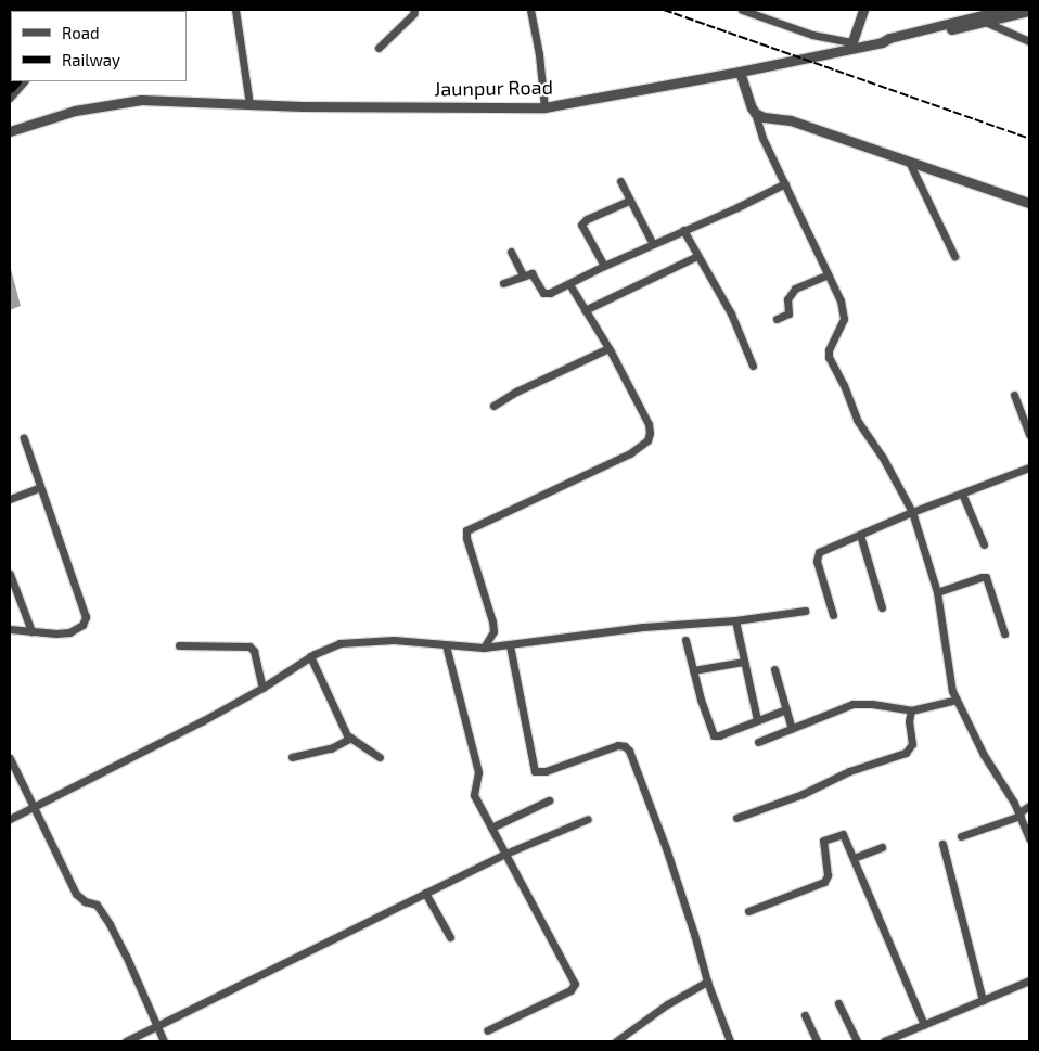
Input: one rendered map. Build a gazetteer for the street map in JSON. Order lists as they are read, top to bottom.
{
  "streets": {
    "street": ["Jaunpur Road"]
  },
  "legend": ["Road", "Railway"]
}
